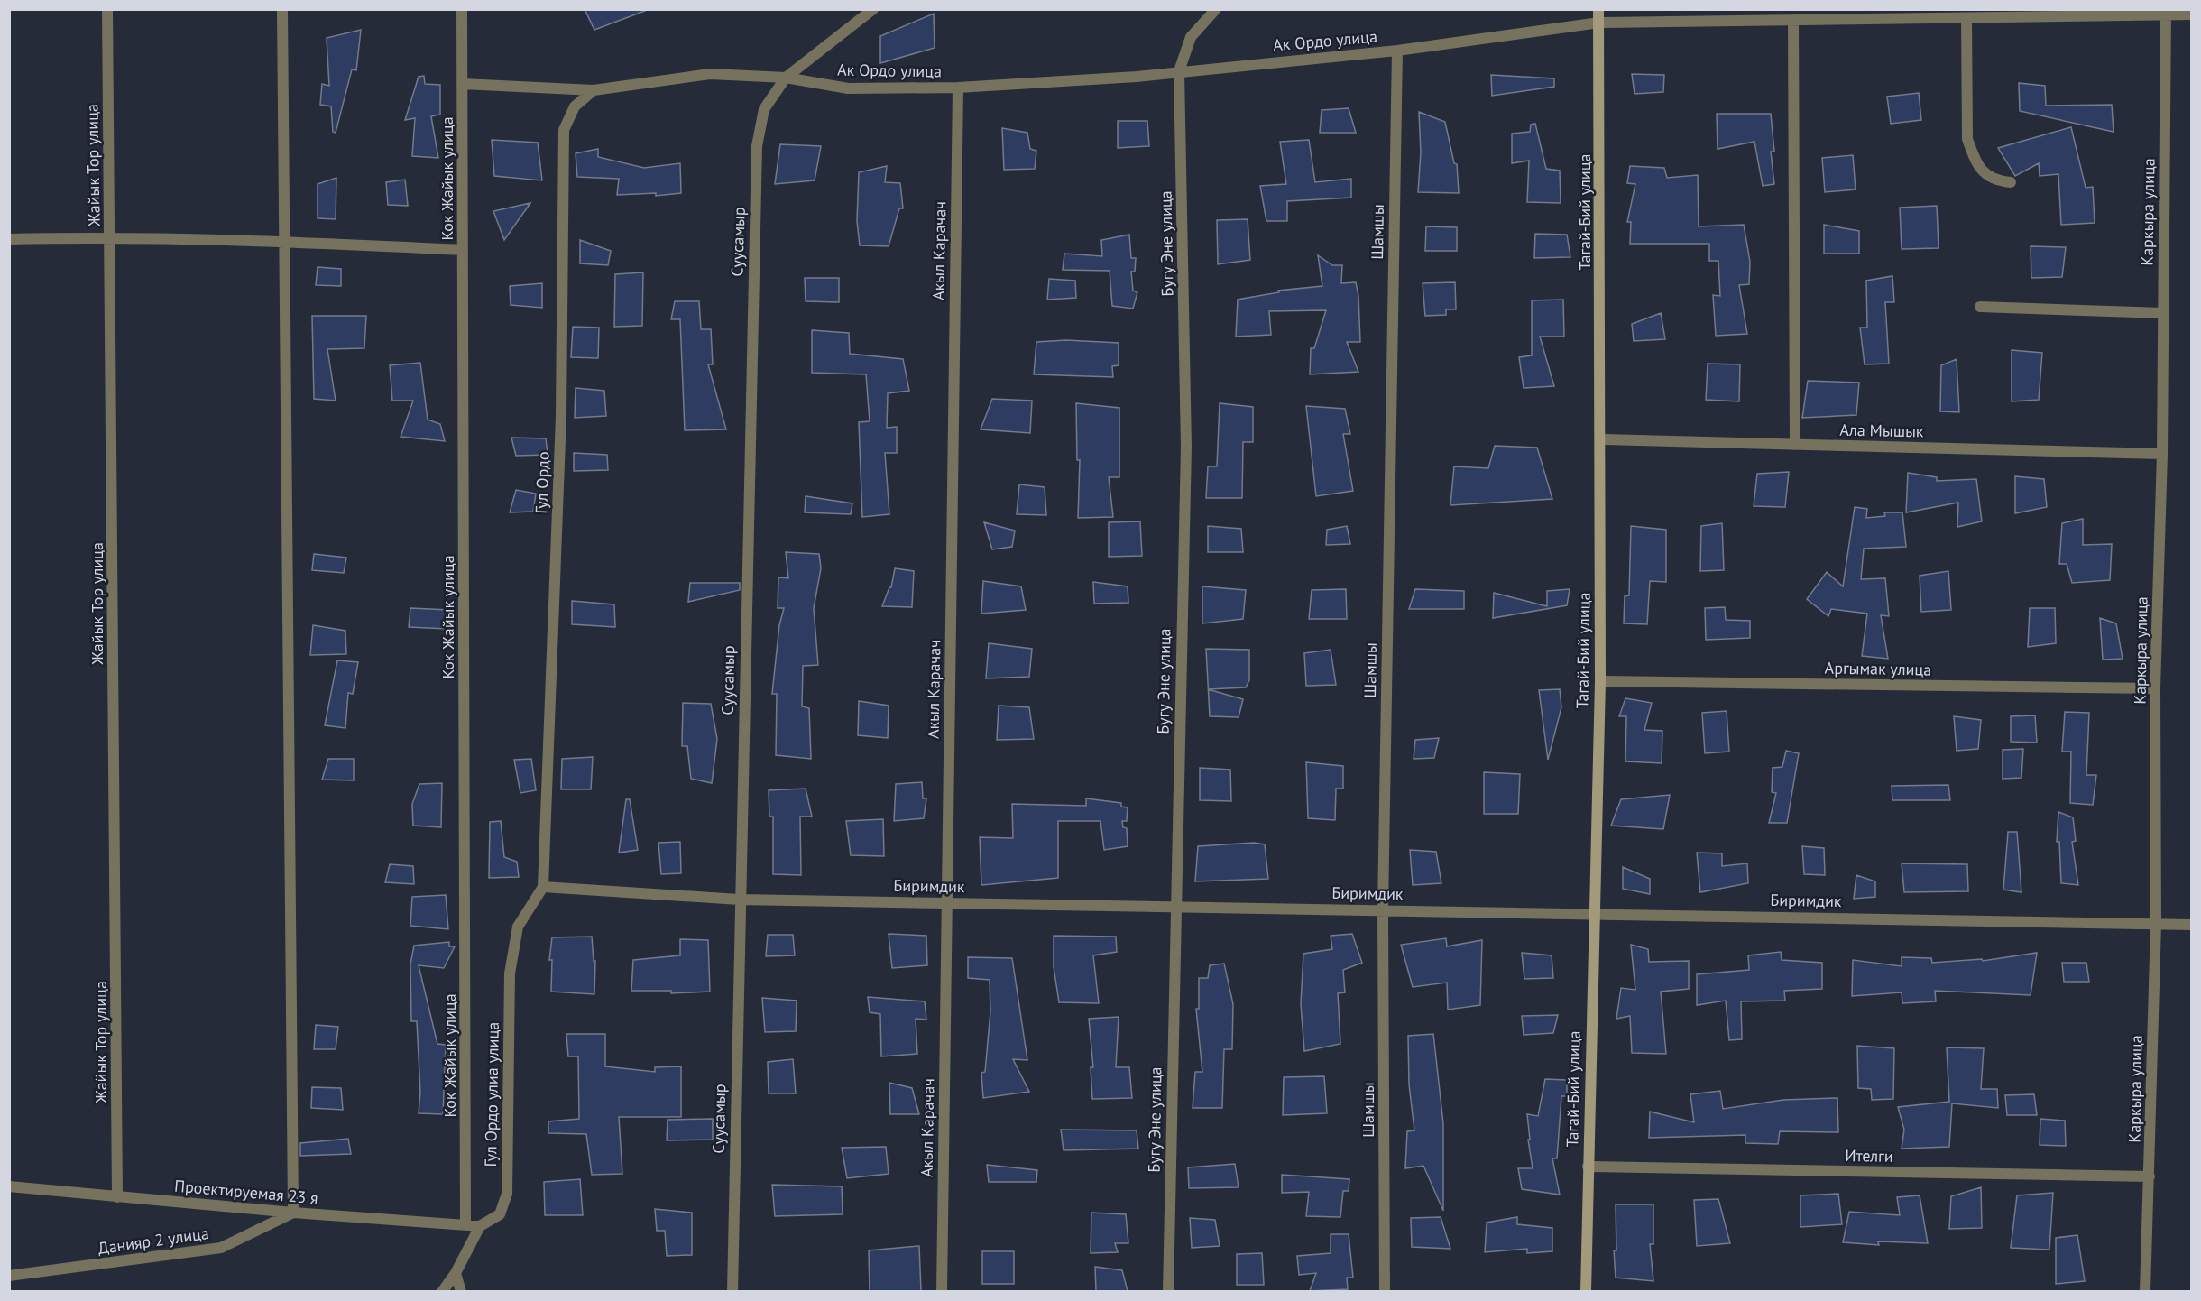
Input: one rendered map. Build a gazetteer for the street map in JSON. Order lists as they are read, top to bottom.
{
  "streets": {
    "street": [
      "Ак Ордо улица",
      "Жайык Тор улица",
      "Кок Жайык улица",
      "Тагай-Бий улица",
      "Каркыра улица",
      "Шамшы",
      "Суусамыр",
      "Бугу Эне улица",
      "Акыл Карачач",
      "Ала Мышык",
      "Гул Ордо",
      "Аргымак улица",
      "Биримдик",
      "Гул Ордо улиа улица",
      "Ителги",
      "Проектируемая 23 я",
      "Данияр 2 улица"
    ]
  },
  "crossings": [
    ["Ак Ордо улица", "Кок Жайык улица"],
    ["Ак Ордо улица", "Тагай-Бий улица"],
    ["Ак Ордо улица", "Каркыра улица"],
    ["Ак Ордо улица", "Шамшы"],
    ["Ак Ордо улица", "Суусамыр"],
    ["Ак Ордо улица", "Бугу Эне улица"],
    ["Ак Ордо улица", "Акыл Карачач"],
    ["Ак Ордо улица", "Гул Ордо"],
    ["Жайык Тор улица", "Проектируемая 23 я"],
    ["Кок Жайык улица", "Проектируемая 23 я"],
    ["Тагай-Бий улица", "Ала Мышык"],
    ["Тагай-Бий улица", "Аргымак улица"],
    ["Тагай-Бий улица", "Биримдик"],
    ["Тагай-Бий улица", "Ителги"],
    ["Каркыра улица", "Ала Мышык"],
    ["Каркыра улица", "Аргымак улица"],
    ["Каркыра улица", "Биримдик"],
    ["Каркыра улица", "Ителги"],
    ["Шамшы", "Биримдик"],
    ["Суусамыр", "Биримдик"],
    ["Бугу Эне улица", "Биримдик"],
    ["Акыл Карачач", "Биримдик"],
    ["Гул Ордо", "Биримдик"],
    ["Гул Ордо", "Гул Ордо улиа улица"],
    ["Биримдик", "Гул Ордо улиа улица"],
    ["Гул Ордо улиа улица", "Проектируемая 23 я"],
    ["Проектируемая 23 я", "Данияр 2 улица"]
  ]
}
